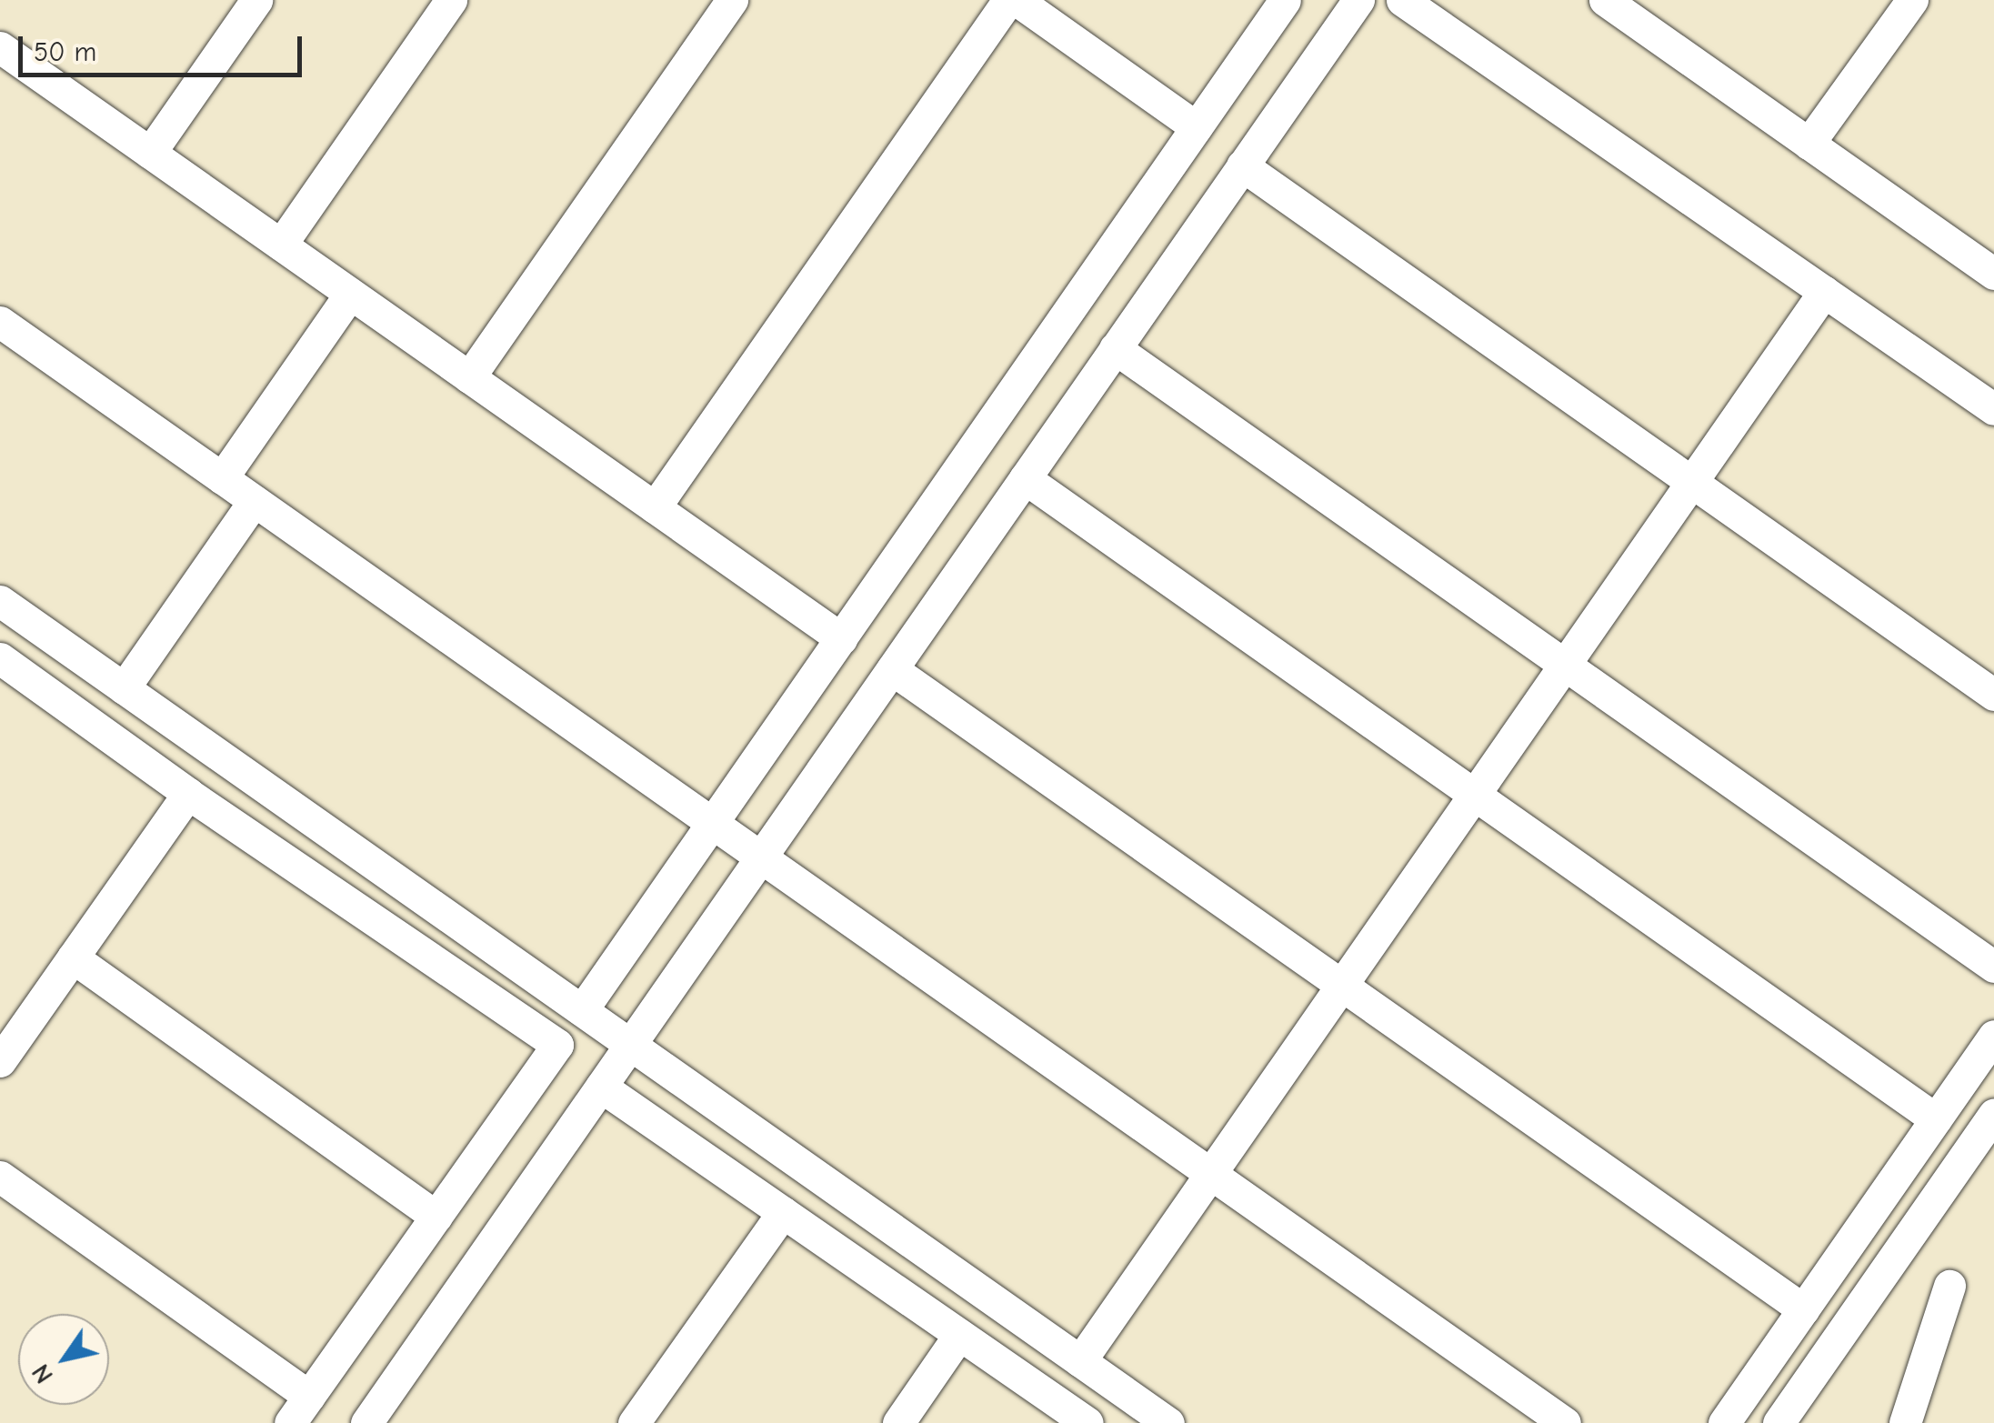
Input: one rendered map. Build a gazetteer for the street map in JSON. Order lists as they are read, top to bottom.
{
  "scale_bar": "50 m",
  "north": "bottom left"
}
